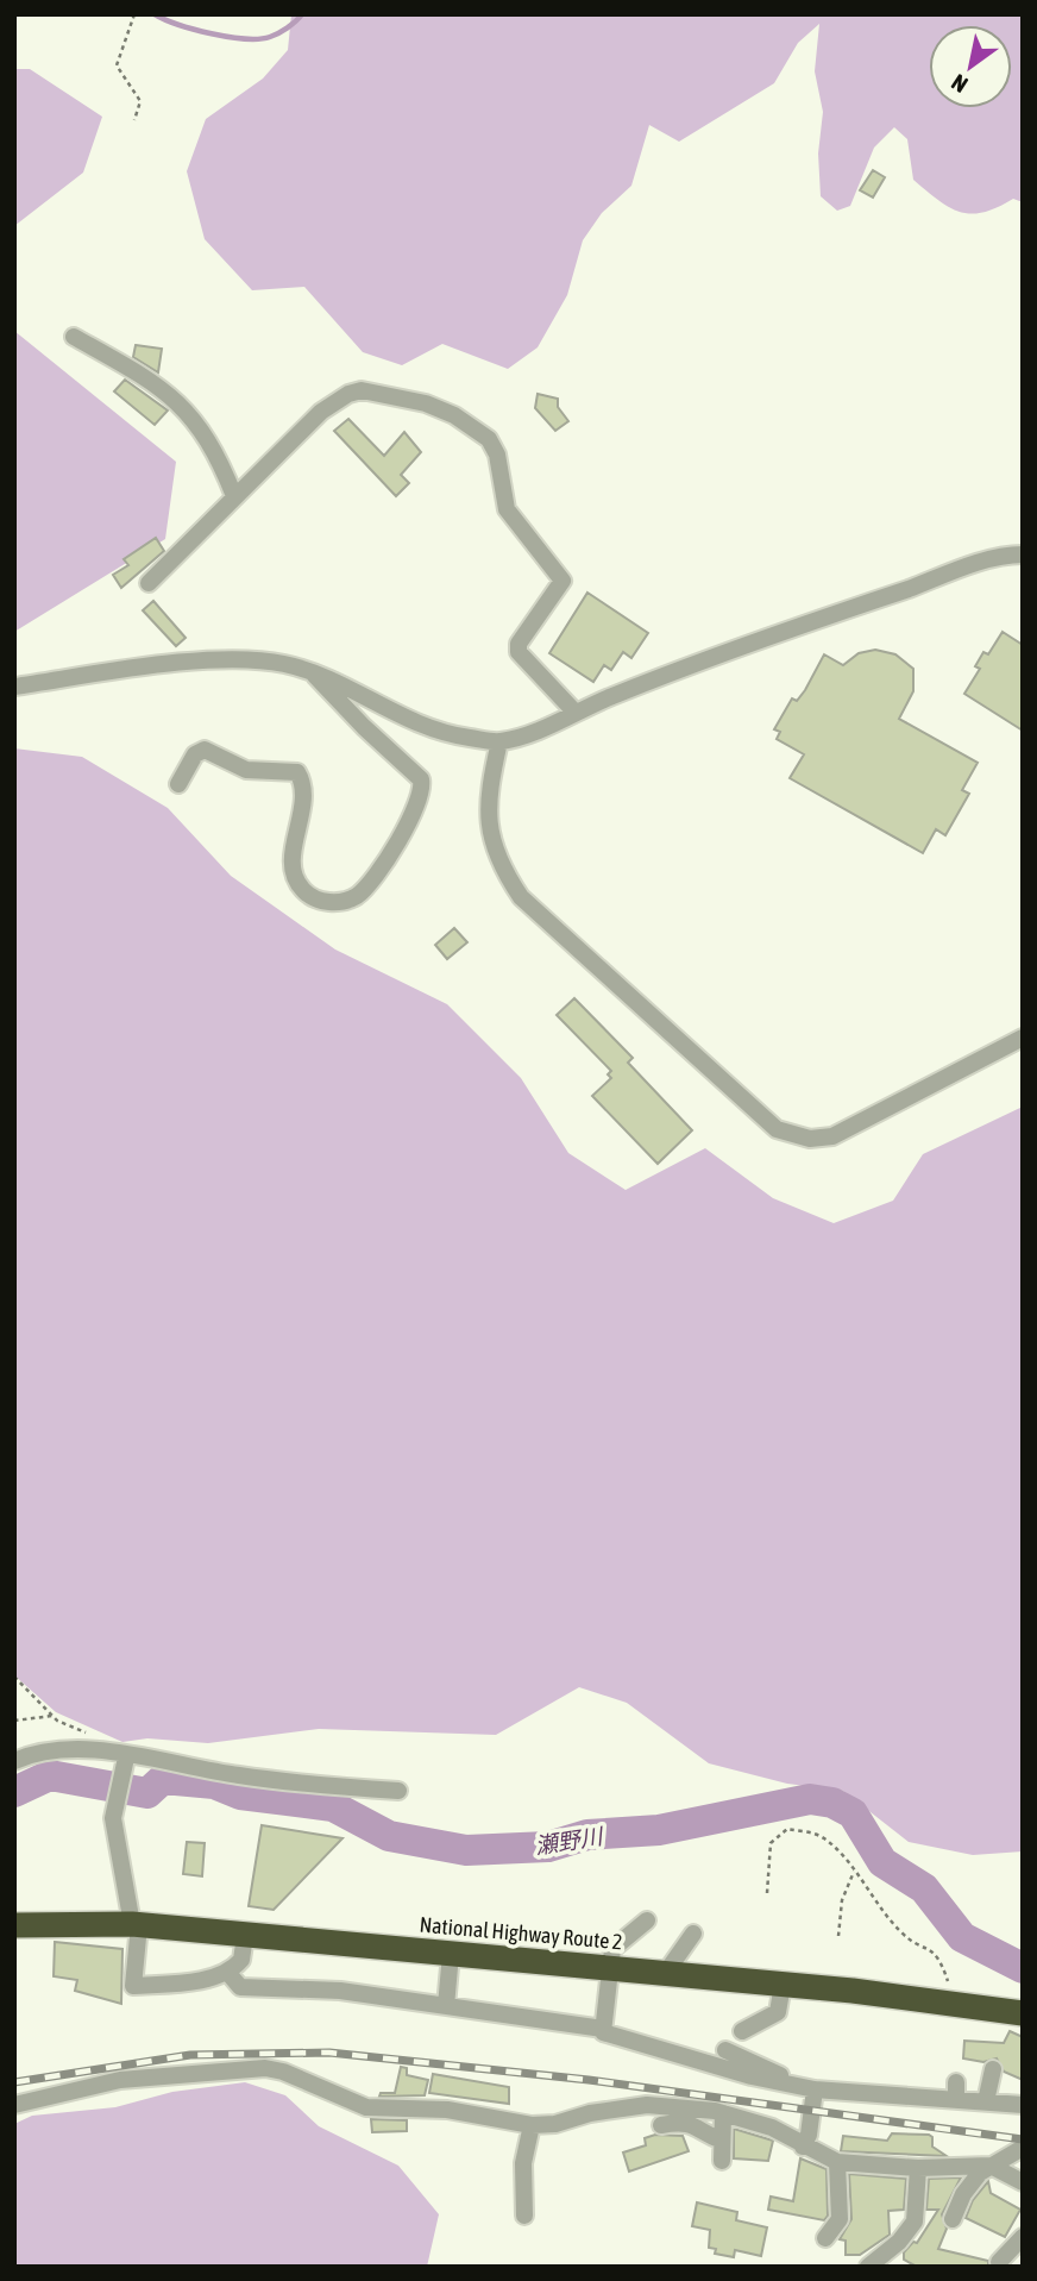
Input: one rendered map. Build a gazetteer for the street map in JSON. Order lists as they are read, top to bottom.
{
  "streets": {
    "highway": ["National Highway Route 2"]
  },
  "water": ["瀬野川"],
  "north": "bottom left"
}
